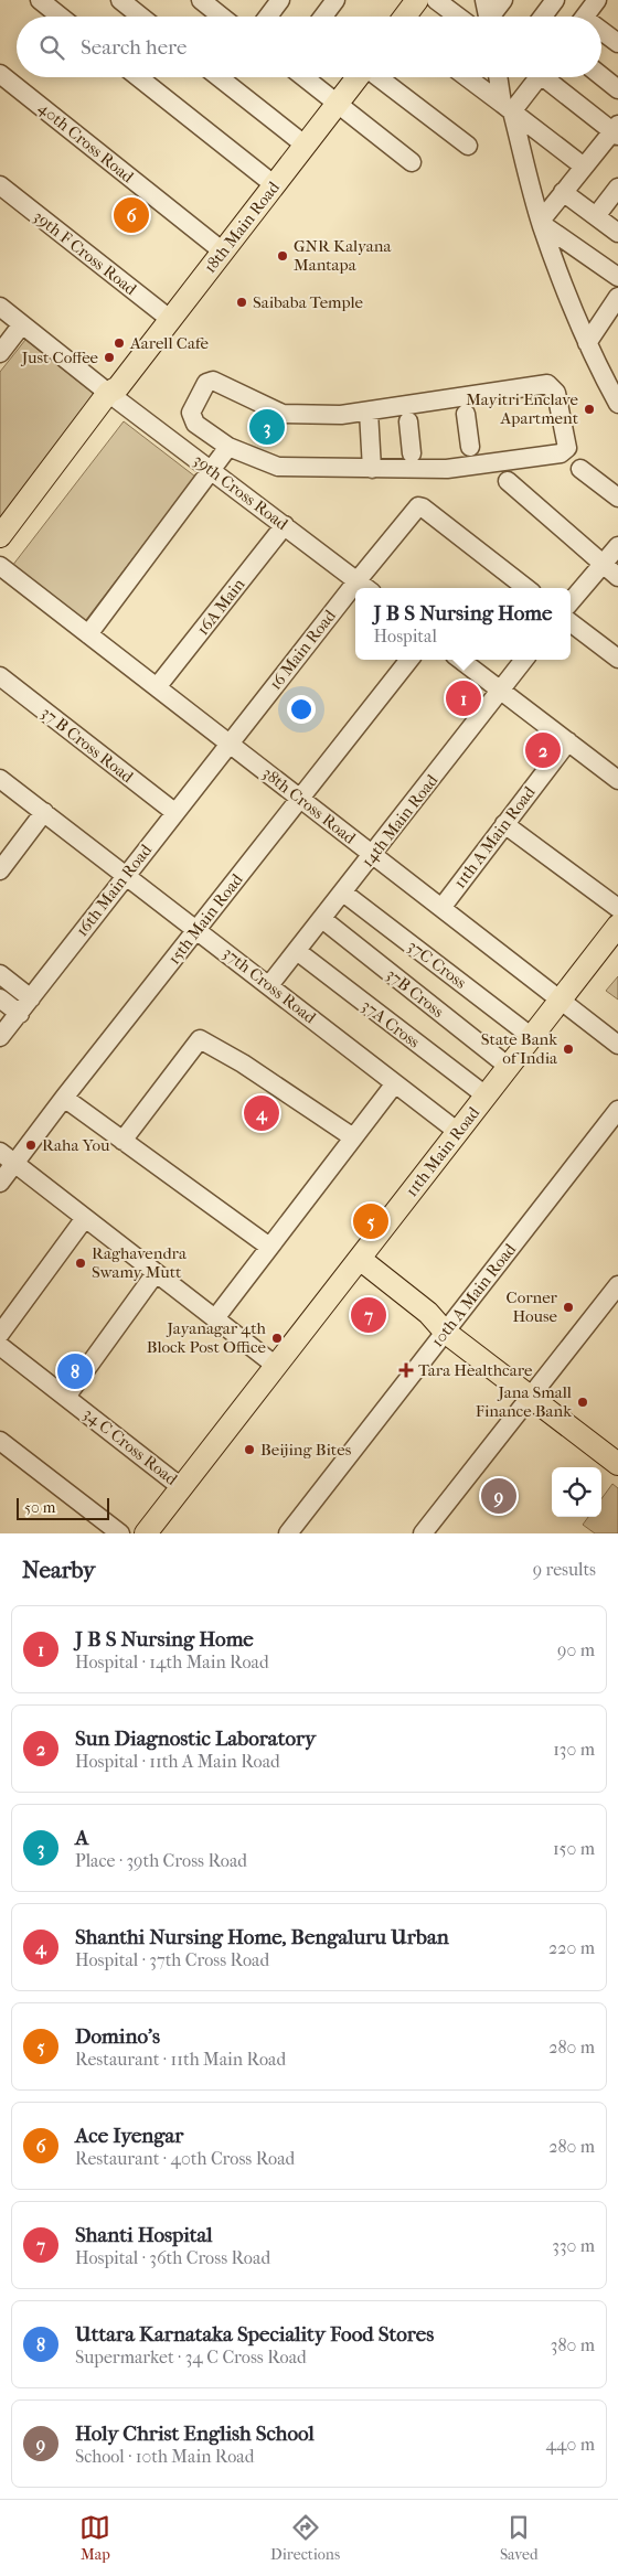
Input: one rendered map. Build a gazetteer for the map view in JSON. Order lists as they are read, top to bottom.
{
  "streets": {
    "main road": ["18th Main Road", "11th Main Road"],
    "street": [
      "40th Cross Road",
      "39th F Cross Road",
      "39th Cross Road",
      "16A Main",
      "16 Main Road",
      "37 B Cross Road",
      "38th Cross Road",
      "14th Main Road",
      "11th A Main Road",
      "16th Main Road",
      "15th Main Road",
      "37C Cross",
      "37th Cross Road",
      "37B Cross",
      "37A Cross",
      "10th A Main Road",
      "34 C Cross Road"
    ]
  },
  "crossings": [
    ["40th Cross Road", "18th Main Road"],
    ["18th Main Road", "39th F Cross Road"],
    ["18th Main Road", "39th Cross Road"],
    ["39th Cross Road", "16A Main"],
    ["39th Cross Road", "16 Main Road"],
    ["16A Main", "38th Cross Road"],
    ["16 Main Road", "38th Cross Road"],
    ["16 Main Road", "16th Main Road"],
    ["37 B Cross Road", "16th Main Road"],
    ["38th Cross Road", "14th Main Road"],
    ["38th Cross Road", "11th A Main Road"],
    ["38th Cross Road", "16th Main Road"],
    ["38th Cross Road", "15th Main Road"],
    ["38th Cross Road", "11th Main Road"],
    ["14th Main Road", "37C Cross"],
    ["14th Main Road", "37th Cross Road"],
    ["14th Main Road", "37B Cross"],
    ["14th Main Road", "37A Cross"],
    ["16th Main Road", "37th Cross Road"],
    ["15th Main Road", "37th Cross Road"],
    ["37C Cross", "11th Main Road"],
    ["37th Cross Road", "11th Main Road"],
    ["37B Cross", "11th Main Road"],
    ["37A Cross", "11th Main Road"],
    ["11th Main Road", "34 C Cross Road"]
  ],
  "places": {
    "other": [
      "GNR Kalyana Mantapa",
      "Saibaba Temple",
      "Aarell Cafe",
      "Just Coffee",
      "Mayitri Enclave Apartment",
      "State Bank of India",
      "Raha You",
      "Raghavendra Swamy Mutt",
      "Corner House",
      "Jayanagar 4th Block Post Office",
      "Jana Small Finance Bank",
      "Beijing Bites"
    ],
    "health": ["Tara Healthcare"]
  },
  "scale_bar": "50 m",
  "page": {
    "search": "Search here",
    "pins": [
      "6",
      "3",
      "1",
      "2",
      "4",
      "5",
      "7",
      "8",
      "9"
    ],
    "popup": ["J B S Nursing Home", "Hospital"],
    "scale": "50 m",
    "heading": ["Nearby", "9 results"],
    "list": [
      {
        "mark": "1",
        "name": "J B S Nursing Home",
        "note": "Hospital · 14th Main Road",
        "value": "90 m"
      },
      {
        "mark": "2",
        "name": "Sun Diagnostic Laboratory",
        "note": "Hospital · 11th A Main Road",
        "value": "130 m"
      },
      {
        "mark": "3",
        "name": "A",
        "note": "Place · 39th Cross Road",
        "value": "150 m"
      },
      {
        "mark": "4",
        "name": "Shanthi Nursing Home, Bengaluru Urban",
        "note": "Hospital · 37th Cross Road",
        "value": "220 m"
      },
      {
        "mark": "5",
        "name": "Domino's",
        "note": "Restaurant · 11th Main Road",
        "value": "280 m"
      },
      {
        "mark": "6",
        "name": "Ace Iyengar",
        "note": "Restaurant · 40th Cross Road",
        "value": "280 m"
      },
      {
        "mark": "7",
        "name": "Shanti Hospital",
        "note": "Hospital · 36th Cross Road",
        "value": "330 m"
      },
      {
        "mark": "8",
        "name": "Uttara Karnataka Speciality Food Stores",
        "note": "Supermarket · 34 C Cross Road",
        "value": "380 m"
      },
      {
        "mark": "9",
        "name": "Holy Christ English School",
        "note": "School · 10th Main Road",
        "value": "440 m"
      }
    ],
    "nav": ["Map", "Directions", "Saved"]
  }
}
